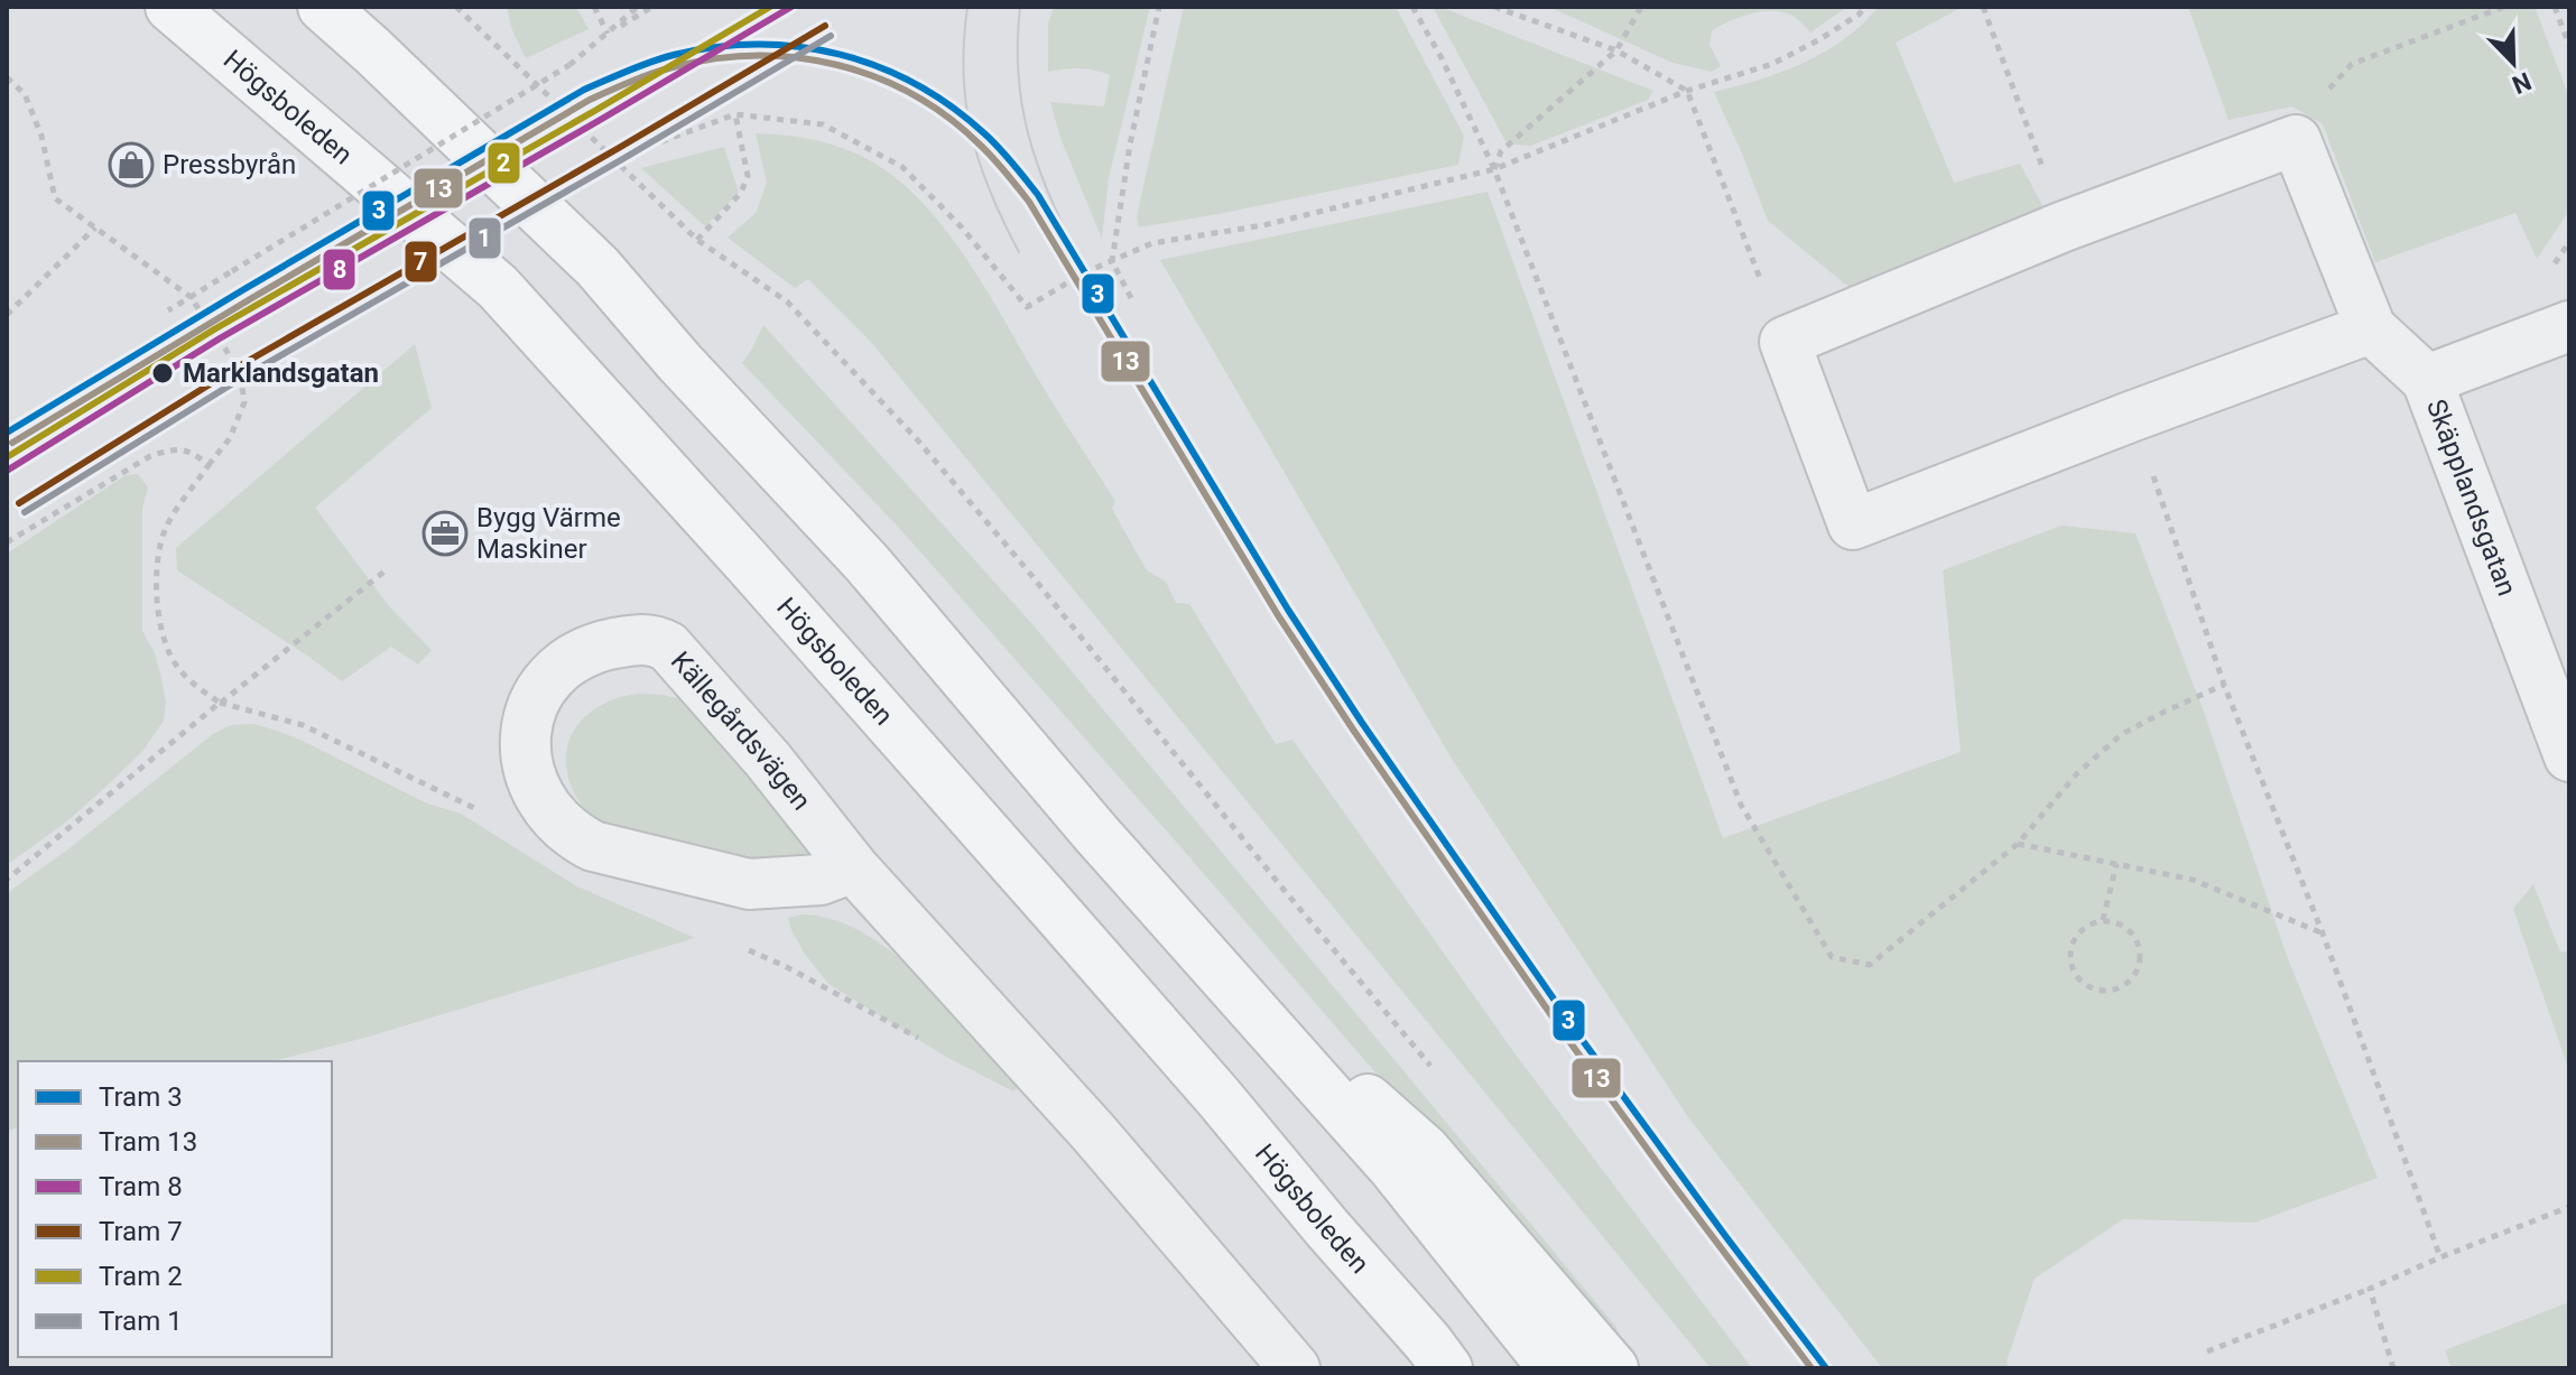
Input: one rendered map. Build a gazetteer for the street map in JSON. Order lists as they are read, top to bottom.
{
  "streets": {
    "main road": ["Högsboleden"],
    "street": ["Skäpplandsgatan", "Källegårdsvägen"]
  },
  "places": {
    "shop": ["Pressbyrån"],
    "other": ["Marklandsgatan"],
    "office": ["Bygg Värme Maskiner"]
  },
  "lines": [
    "tram line 8",
    "tram line 2",
    "tram line 7",
    "tram line 1",
    "tram line 3",
    "tram line 13"
  ],
  "legend": [
    "Tram 3",
    "Tram 13",
    "Tram 8",
    "Tram 7",
    "Tram 2",
    "Tram 1"
  ],
  "north": "bottom right"
}
